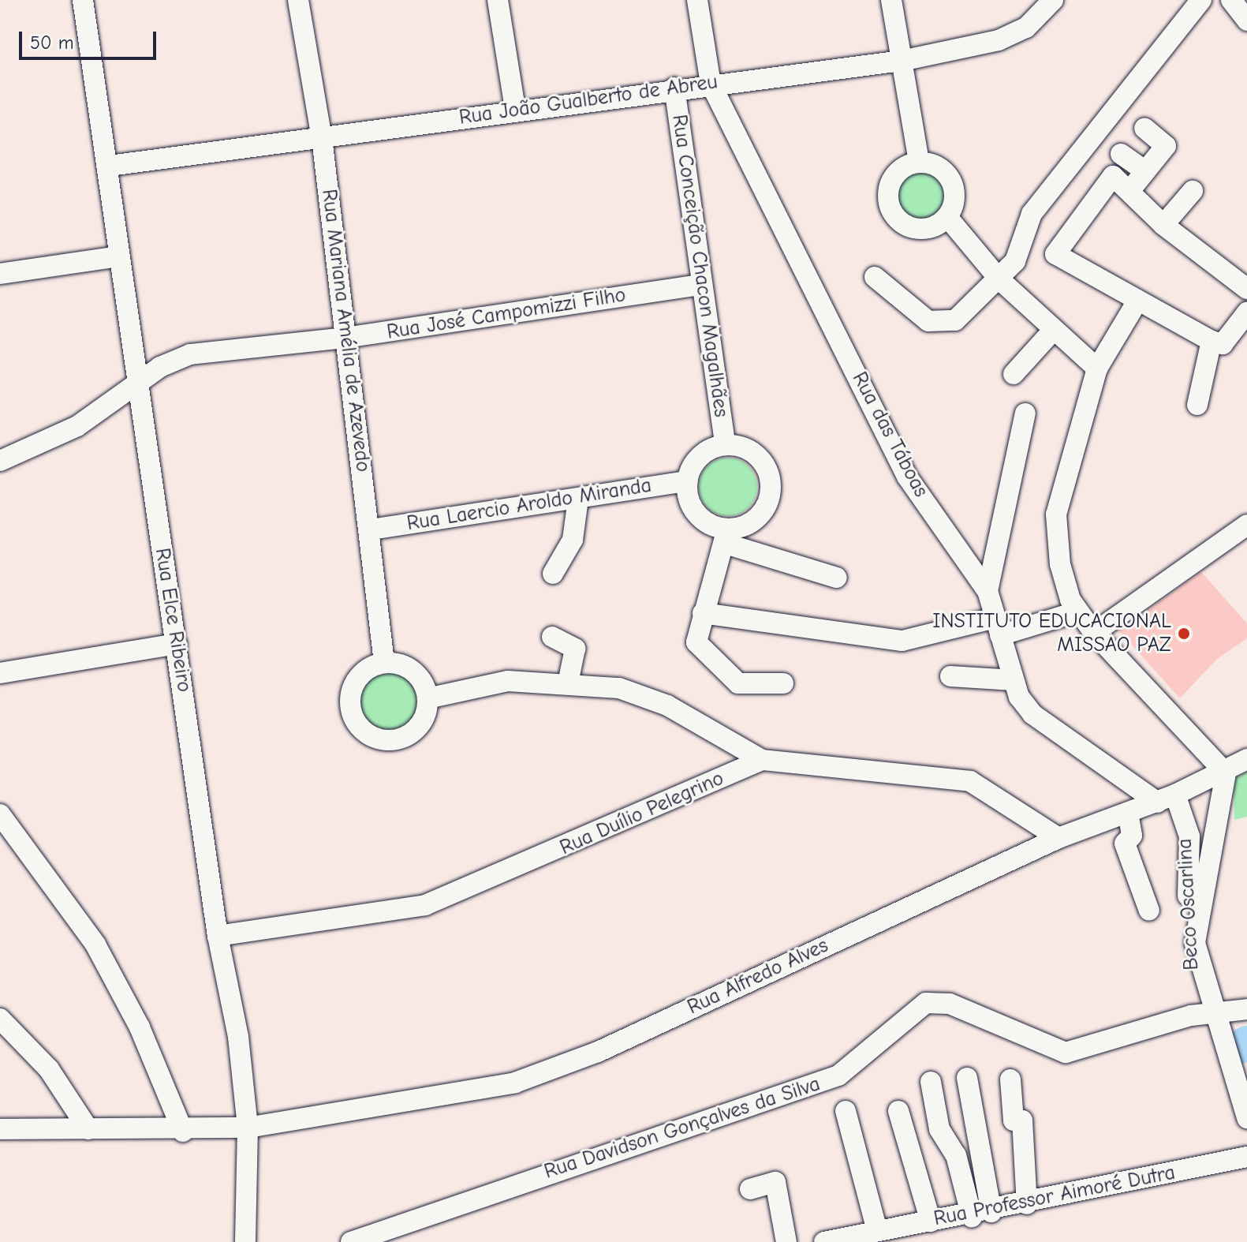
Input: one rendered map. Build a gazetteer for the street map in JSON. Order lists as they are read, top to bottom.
{
  "streets": {
    "street": [
      "Rua João Gualberto de Abreu",
      "Rua Conceição Chacon Magalhães",
      "Rua José Campomizzi Filho",
      "Rua Mariana Amélia de Azevedo",
      "Rua das Táboas",
      "Rua Laercio Aroldo Miranda",
      "Rua Elce Ribeiro",
      "Rua Duílio Pelegrino",
      "Beco Oscarlina",
      "Rua Alfredo Alves",
      "Rua Davidson Gonçalves da Silva",
      "Rua Professor Aimoré Dutra"
    ]
  },
  "crossings": [
    ["Rua João Gualberto de Abreu", "Rua Conceição Chacon Magalhães"],
    ["Rua João Gualberto de Abreu", "Rua Mariana Amélia de Azevedo"],
    ["Rua João Gualberto de Abreu", "Rua das Táboas"],
    ["Rua João Gualberto de Abreu", "Rua Elce Ribeiro"],
    ["Rua Conceição Chacon Magalhães", "Rua José Campomizzi Filho"],
    ["Rua Conceição Chacon Magalhães", "Rua Laercio Aroldo Miranda"],
    ["Rua José Campomizzi Filho", "Rua Mariana Amélia de Azevedo"],
    ["Rua José Campomizzi Filho", "Rua Elce Ribeiro"],
    ["Rua Mariana Amélia de Azevedo", "Rua Laercio Aroldo Miranda"],
    ["Rua das Táboas", "Beco Oscarlina"],
    ["Rua das Táboas", "Rua Alfredo Alves"],
    ["Rua Elce Ribeiro", "Rua Duílio Pelegrino"],
    ["Rua Elce Ribeiro", "Rua Alfredo Alves"],
    ["Rua Duílio Pelegrino", "Rua Alfredo Alves"],
    ["Beco Oscarlina", "Rua Alfredo Alves"],
    ["Beco Oscarlina", "Rua Davidson Gonçalves da Silva"]
  ],
  "places": ["INSTITUTO EDUCACIONAL MISSAO PAZ"],
  "scale_bar": "50 m"
}
